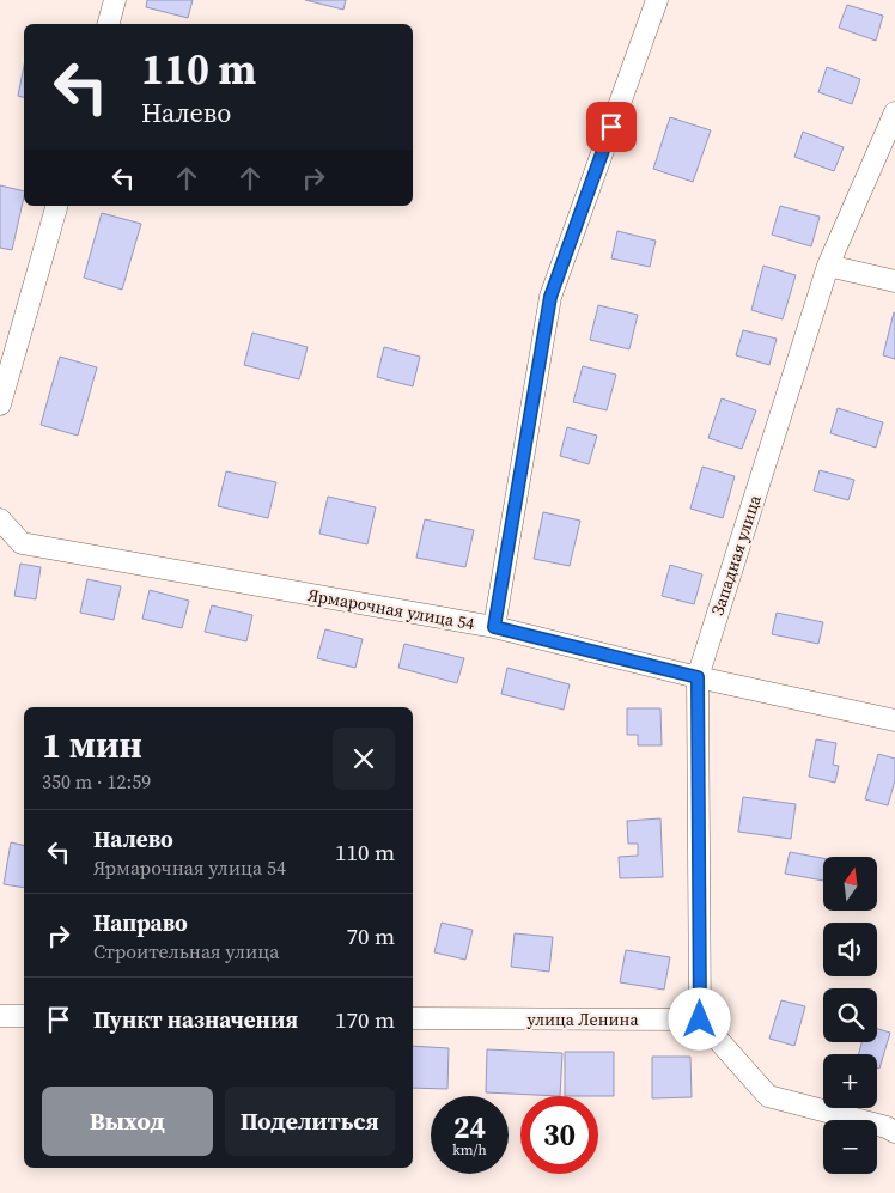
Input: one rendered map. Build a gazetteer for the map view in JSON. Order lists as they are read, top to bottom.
{
  "streets": {
    "street": ["Западная улица", "Ярмарочная улица 54", "улица Ленина"]
  },
  "crossings": [
    ["Западная улица", "Ярмарочная улица 54"],
    ["Западная улица", "улица Ленина"]
  ],
  "north": "top",
  "page": {
    "turn": ["110 m", "Налево"],
    "heading": ["1 мин", "350 m · 12:59"],
    "list": [
      {
        "name": "Налево",
        "note": "Ярмарочная улица 54",
        "value": "110 m"
      },
      {
        "name": "Направо",
        "note": "Строительная улица",
        "value": "70 m"
      },
      {
        "name": "Пункт назначения",
        "value": "170 m"
      }
    ],
    "map_buttons": ["+", "−"],
    "buttons": ["Выход", "Поделиться"],
    "speed": "24 km/h",
    "limit": "30"
  }
}
